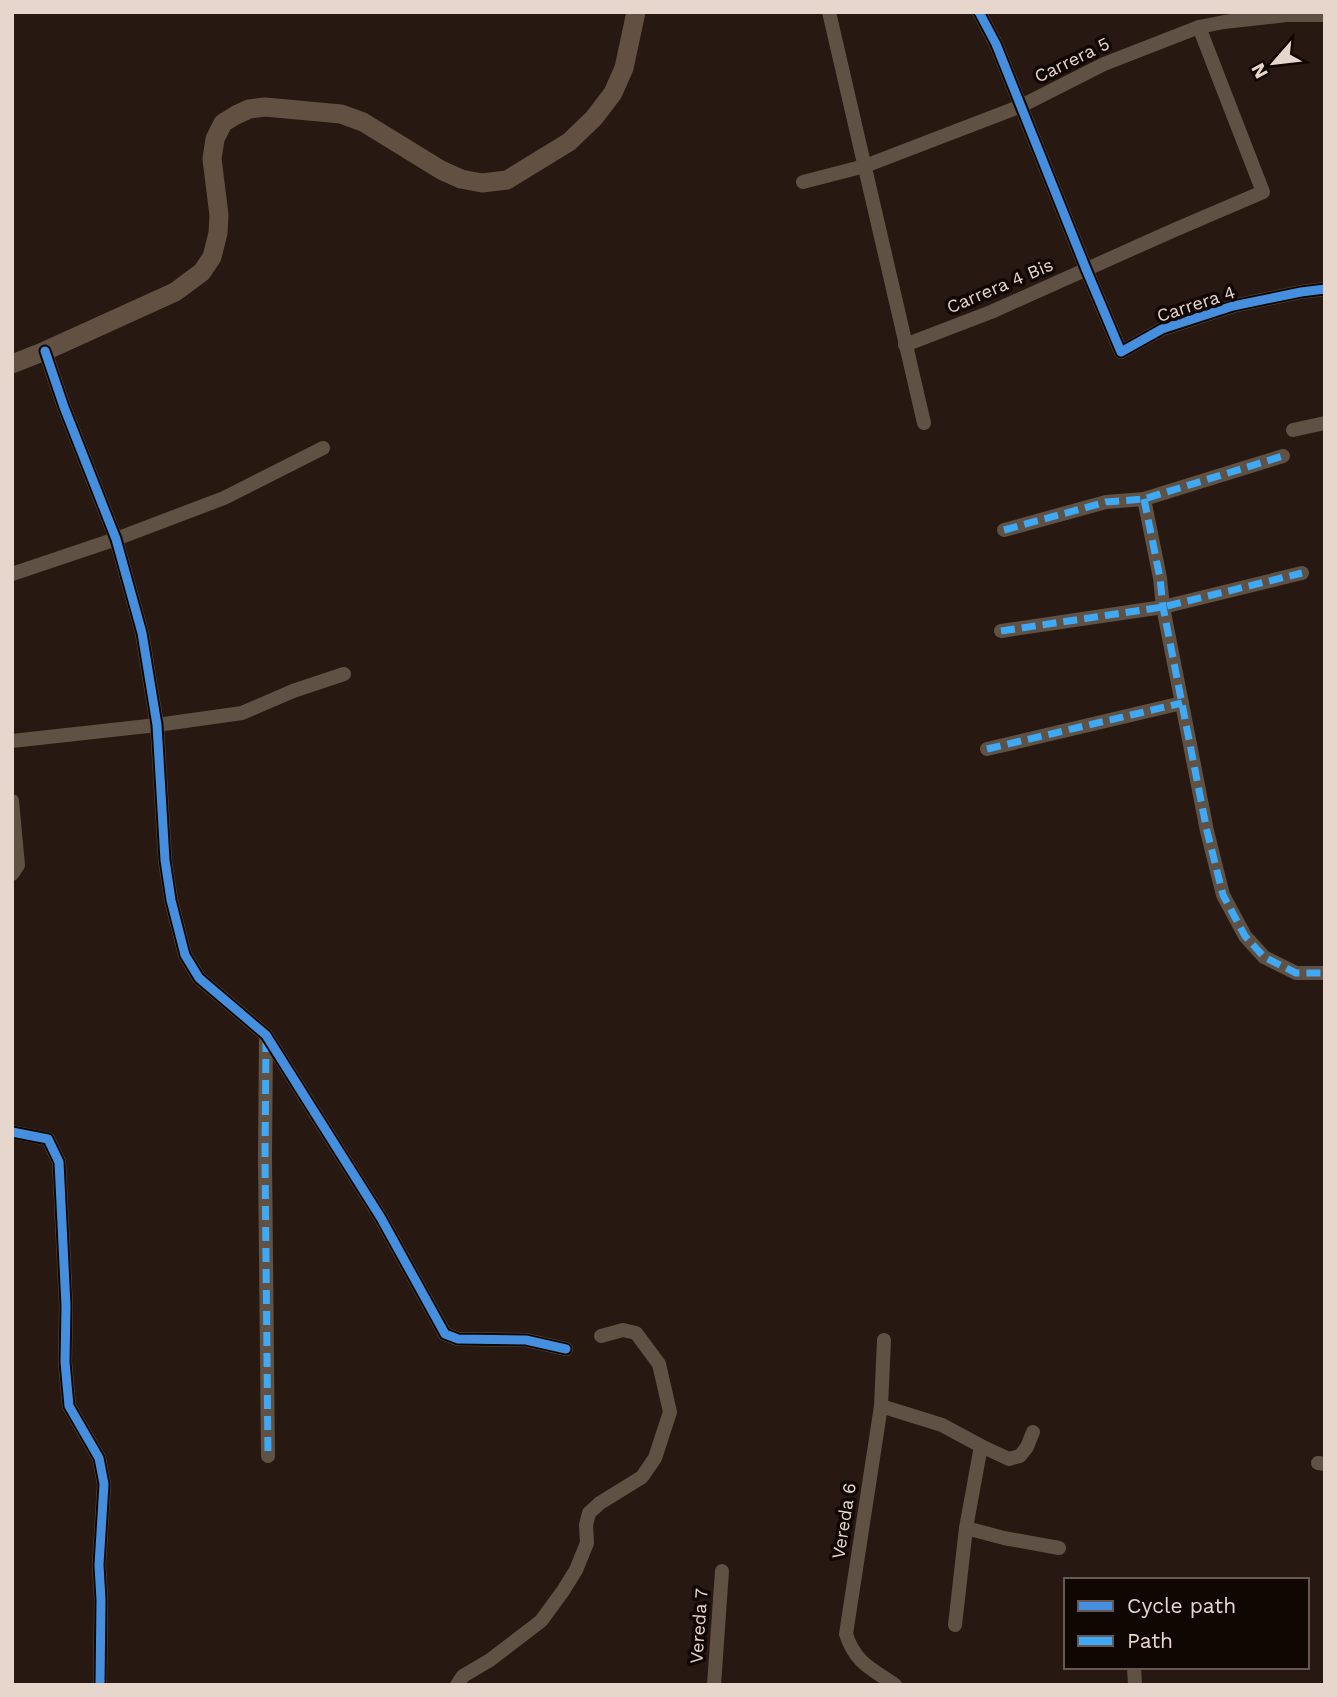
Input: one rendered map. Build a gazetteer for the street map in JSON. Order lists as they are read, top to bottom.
{
  "streets": {
    "street": [
      "Carrera 5",
      "Carrera 4 Bis",
      "Carrera 4",
      "Vereda 6",
      "Vereda 7"
    ]
  },
  "crossings": [
    ["Carrera 5", "Carrera 4 Bis"],
    ["Carrera 4 Bis", "Carrera 4"]
  ],
  "legend": ["Cycle path", "Path"],
  "north": "bottom left"
}
